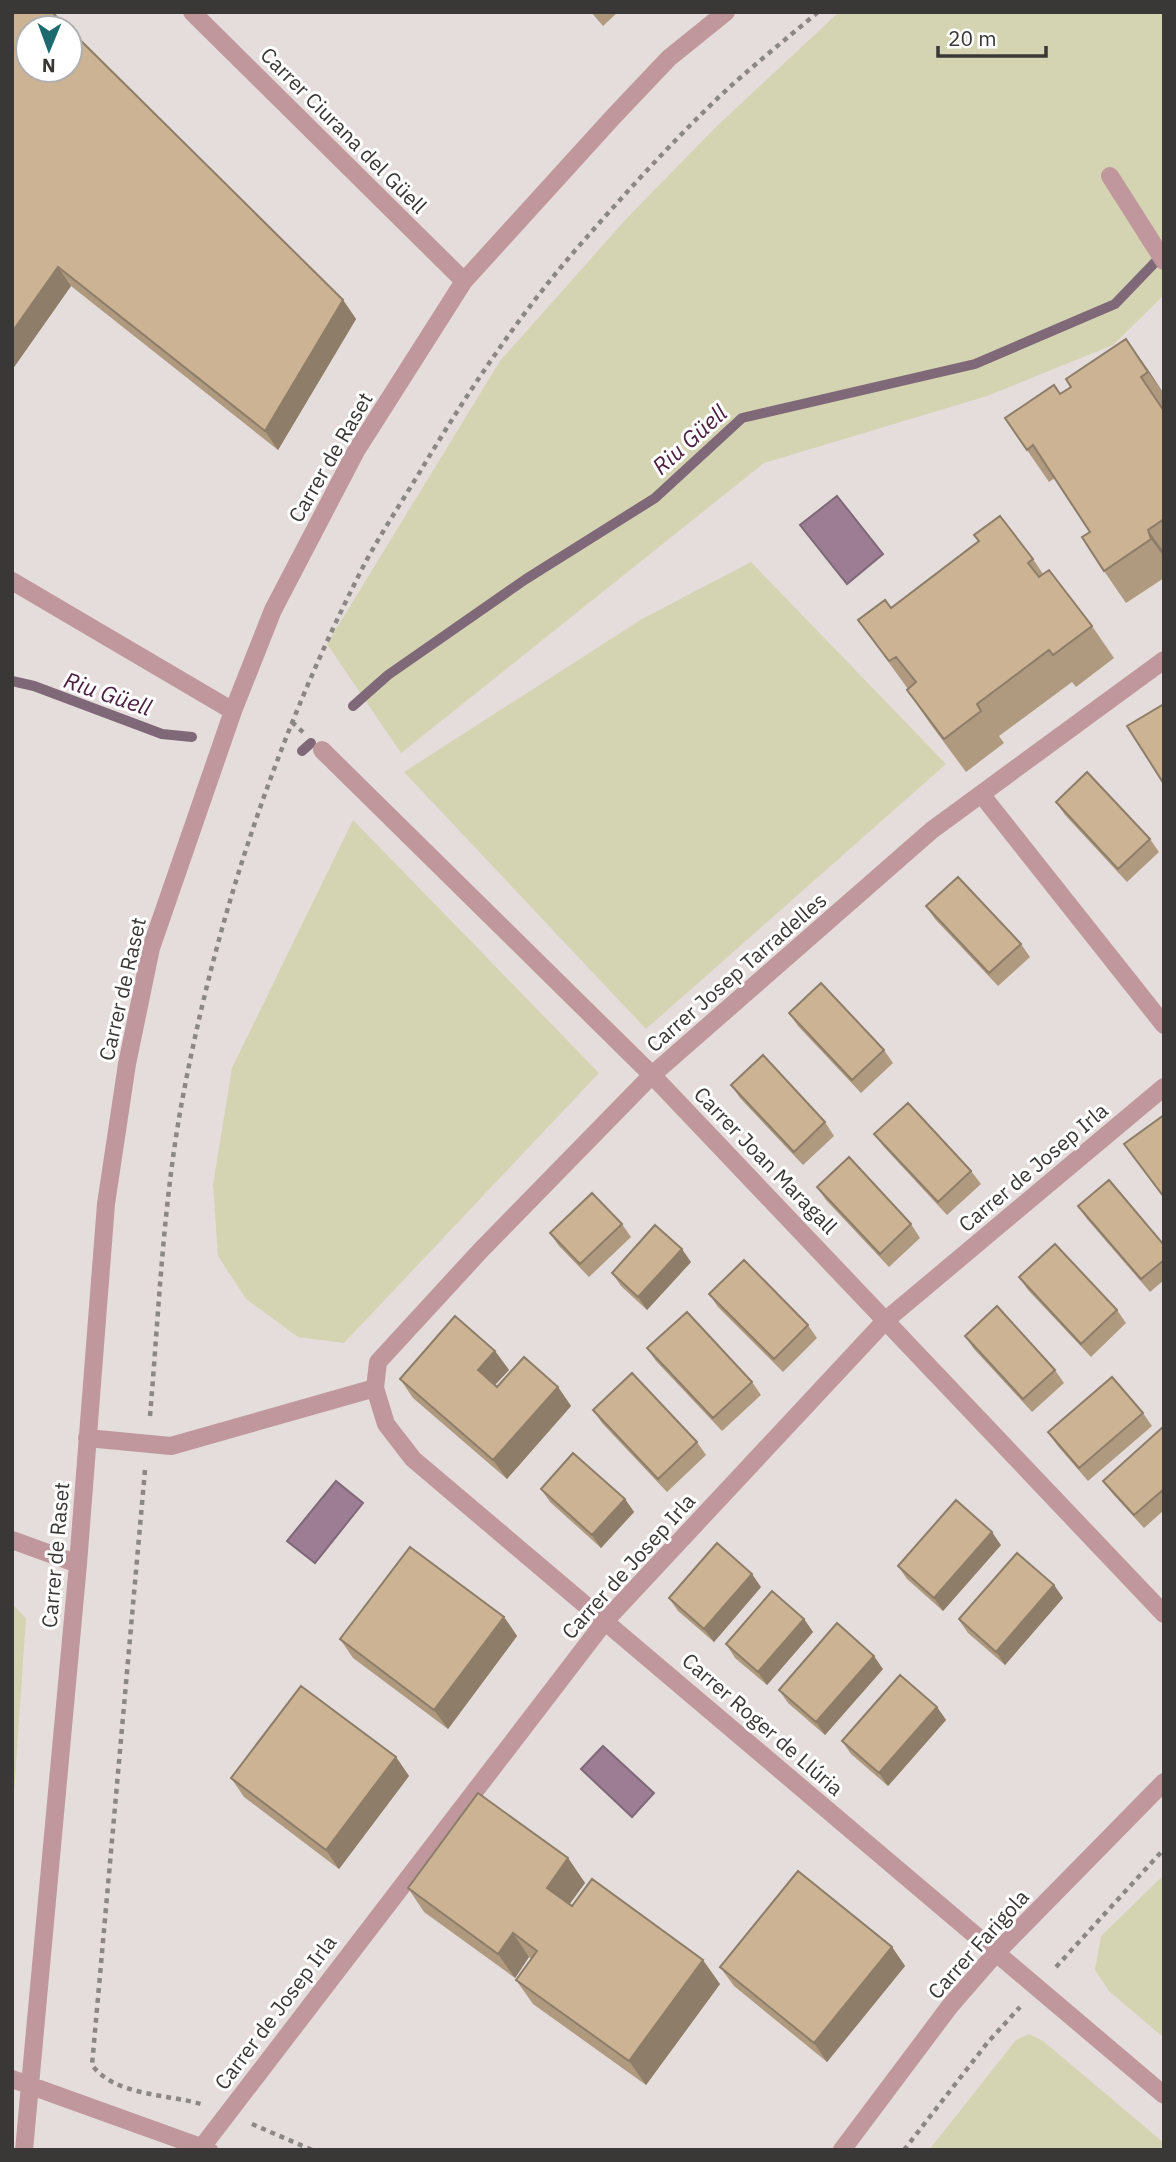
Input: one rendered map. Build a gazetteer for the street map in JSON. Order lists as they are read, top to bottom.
{
  "streets": {
    "street": [
      "Carrer Ciurana del Güell",
      "Carrer de Raset",
      "Carrer Josep Tarradelles",
      "Carrer Joan Maragall",
      "Carrer de Josep Irla",
      "Carrer Roger de Llúria",
      "Carrer Farigola"
    ]
  },
  "crossings": [
    ["Carrer Ciurana del Güell", "Carrer de Raset"],
    ["Carrer Josep Tarradelles", "Carrer Joan Maragall"],
    ["Carrer Josep Tarradelles", "Carrer Roger de Llúria"],
    ["Carrer Joan Maragall", "Carrer de Josep Irla"],
    ["Carrer de Josep Irla", "Carrer Roger de Llúria"],
    ["Carrer Roger de Llúria", "Carrer Farigola"]
  ],
  "water": ["Riu Güell"],
  "scale_bar": "20 m",
  "north": "bottom"
}
